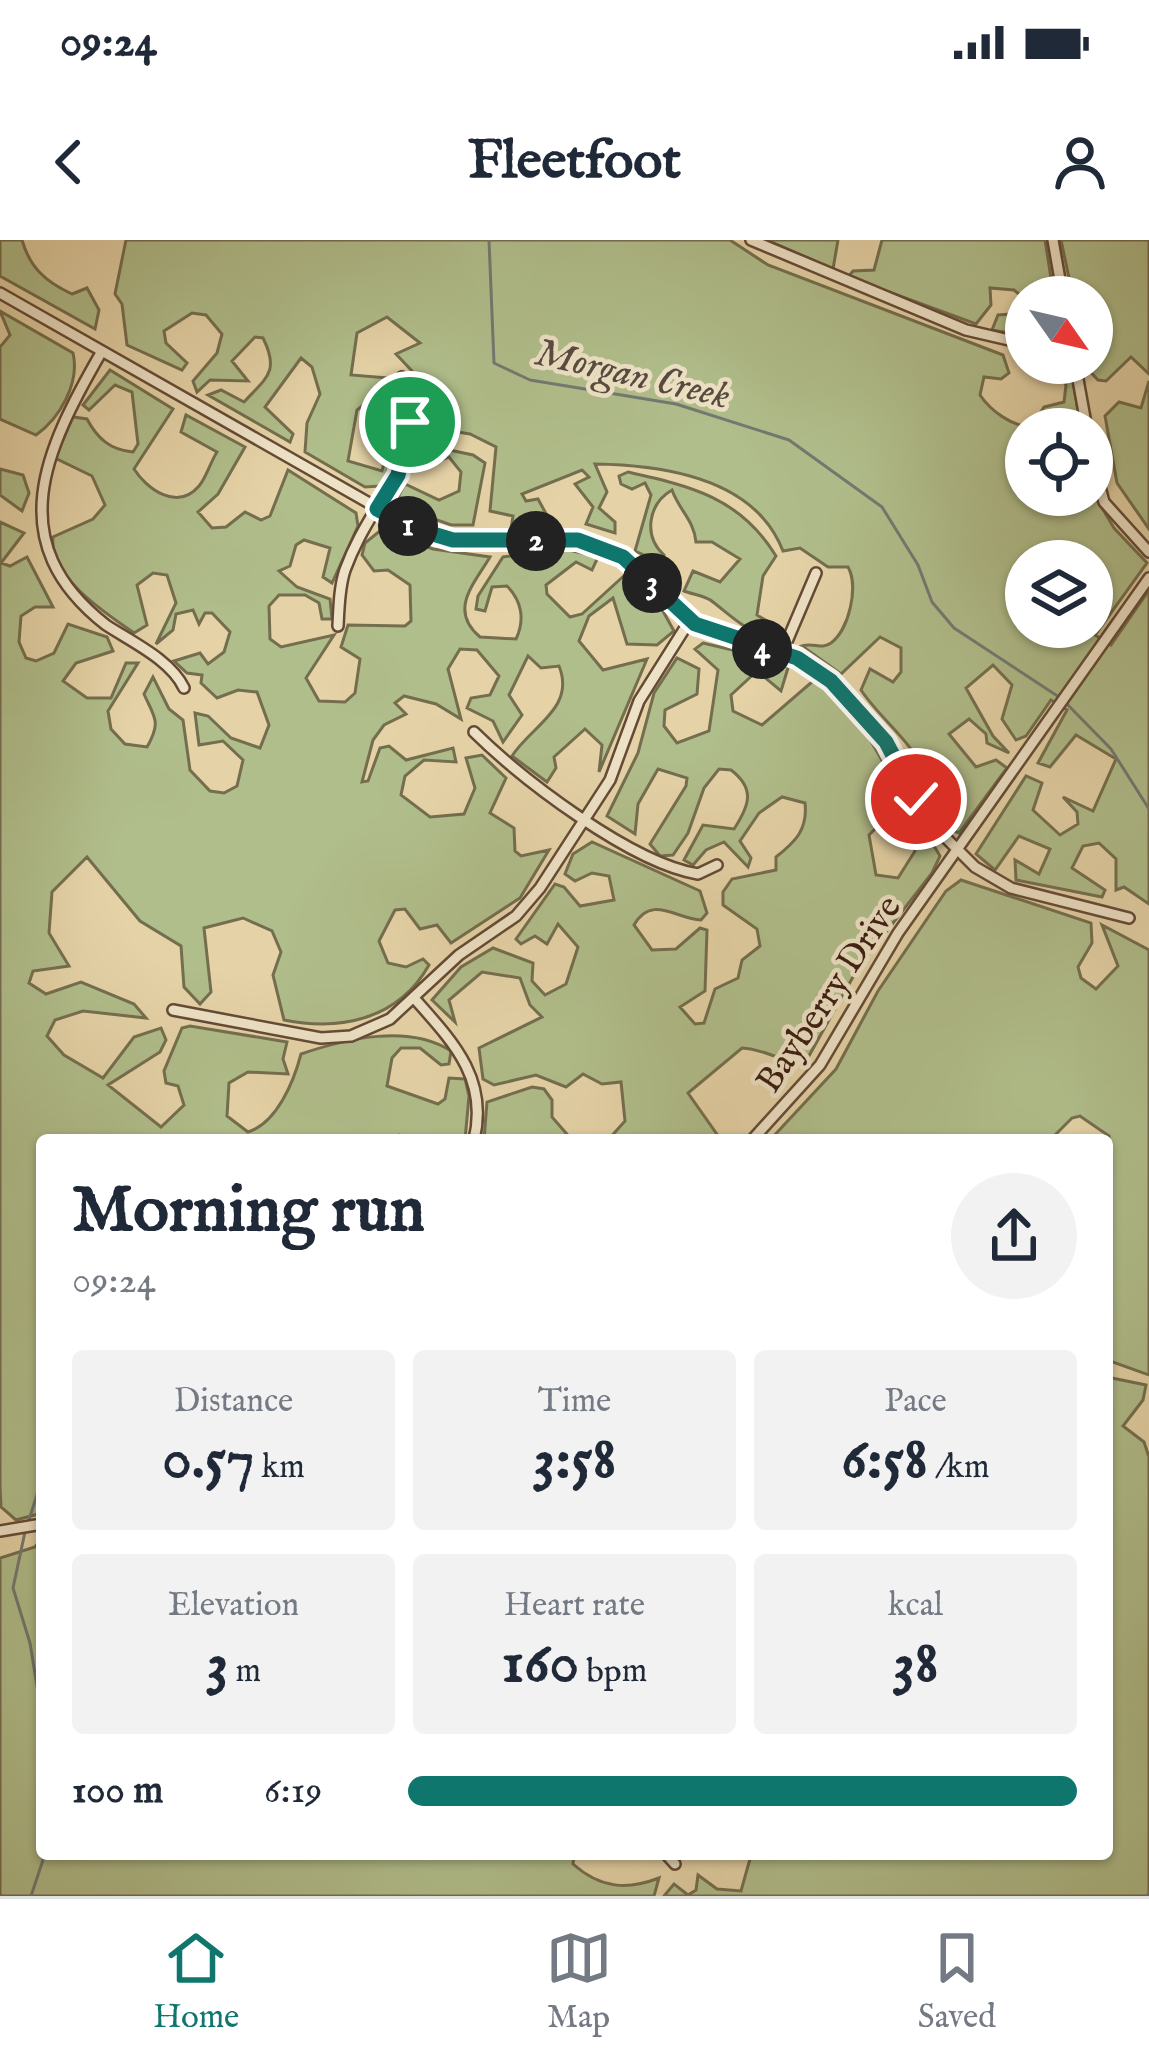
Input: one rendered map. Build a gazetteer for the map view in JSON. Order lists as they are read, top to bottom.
{
  "streets": {
    "street": ["Bayberry Drive"]
  },
  "water": ["Morgan Creek"],
  "north": "bottom right",
  "page": {
    "status": "09:24",
    "header": "Fleetfoot",
    "pins": [
      "1",
      "2",
      "3",
      "4"
    ],
    "heading": ["Morning run", "09:24"],
    "stats": [
      ["Distance", "0.57 km"],
      ["Time", "3:58"],
      ["Pace", "6:58 /km"],
      ["Elevation", "3 m"],
      ["Heart rate", "160 bpm"],
      ["kcal", "38"]
    ],
    "list": [
      {
        "name": "100 m",
        "note": "6:19"
      }
    ],
    "tabs": ["Home", "Map", "Saved"]
  }
}
